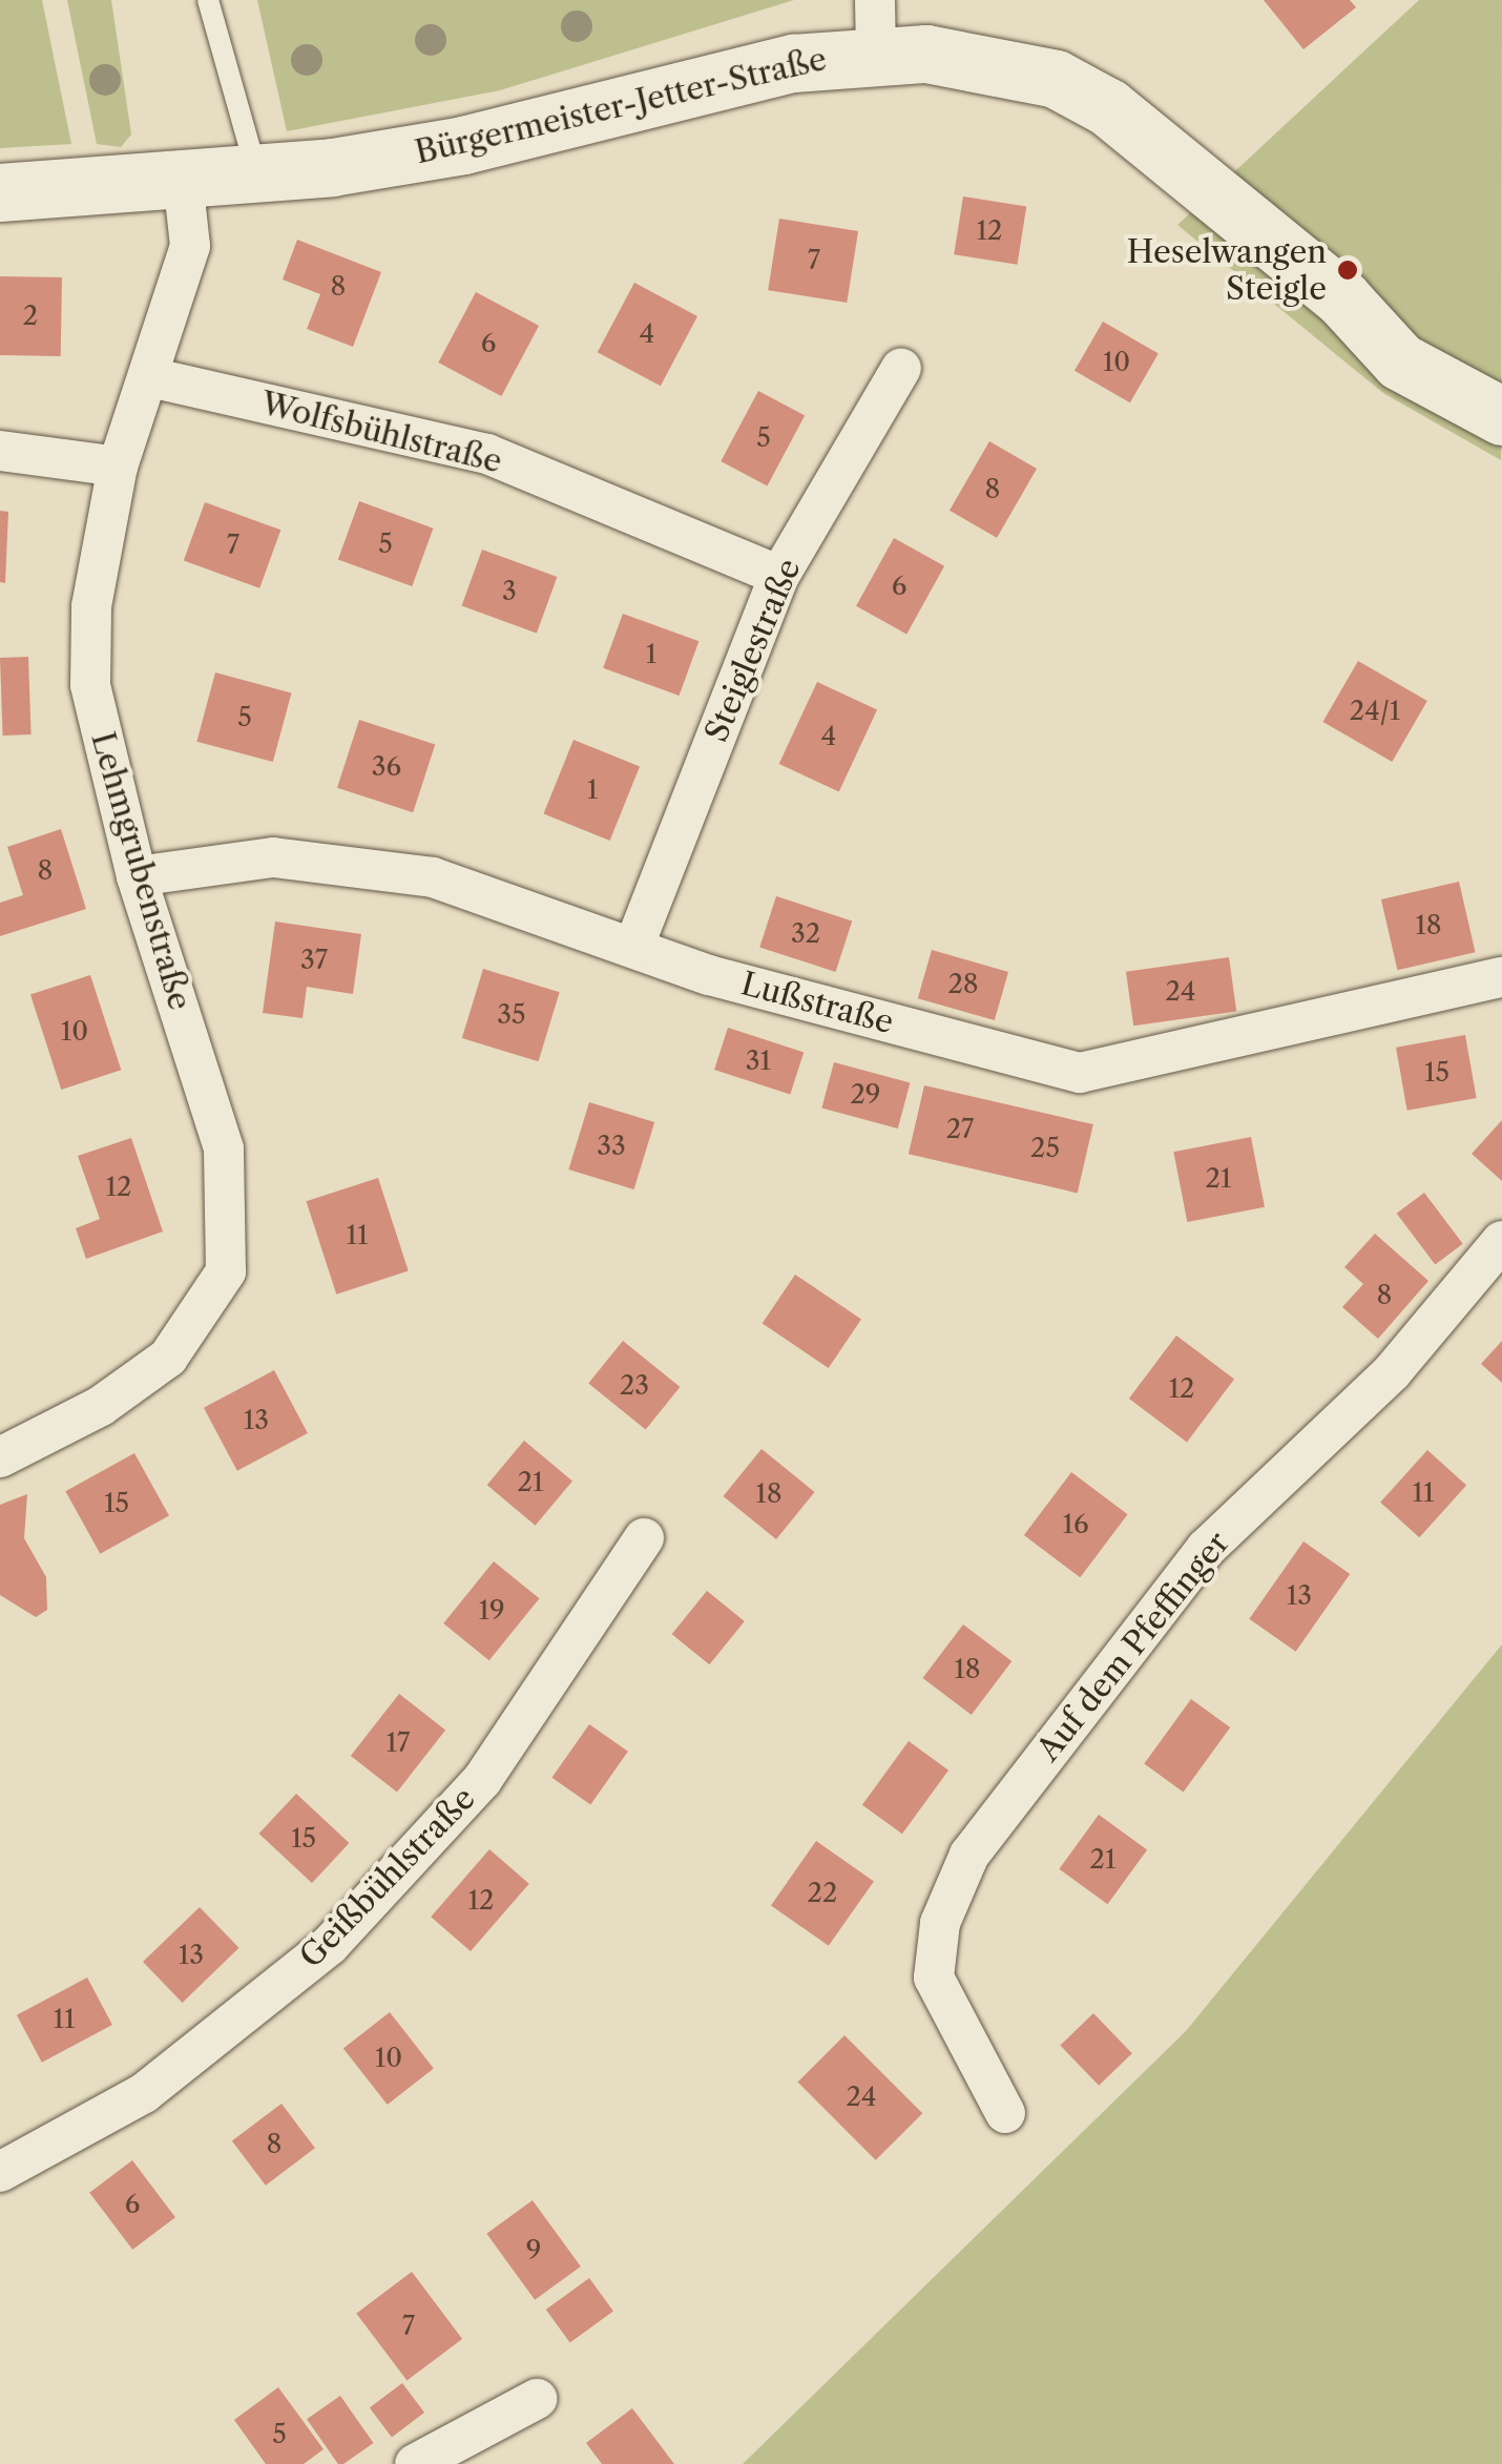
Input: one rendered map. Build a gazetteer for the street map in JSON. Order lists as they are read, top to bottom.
{
  "streets": {
    "street": [
      "Bürgermeister-Jetter-Straße",
      "Wolfsbühlstraße",
      "Steiglestraße",
      "Lehmgrubenstraße",
      "Lußstraße",
      "Auf dem Pfeffinger",
      "Geißbühlstraße"
    ]
  },
  "crossings": [
    ["Bürgermeister-Jetter-Straße", "Lehmgrubenstraße"],
    ["Wolfsbühlstraße", "Steiglestraße"],
    ["Wolfsbühlstraße", "Lehmgrubenstraße"],
    ["Steiglestraße", "Lußstraße"],
    ["Lehmgrubenstraße", "Lußstraße"]
  ],
  "places": ["Heselwangen Steigle"],
  "house_numbers": [
    "12",
    "7",
    "8",
    "2",
    "4",
    "6",
    "10",
    "5",
    "8",
    "5",
    "7",
    "6",
    "3",
    "1",
    "24/1",
    "5",
    "4",
    "36",
    "1",
    "8",
    "18",
    "32",
    "37",
    "28",
    "24",
    "35",
    "10",
    "31",
    "15",
    "29",
    "27",
    "33",
    "25",
    "21",
    "12",
    "11",
    "8",
    "23",
    "12",
    "13",
    "21",
    "11",
    "18",
    "15",
    "16",
    "13",
    "19",
    "18",
    "17",
    "15",
    "21",
    "22",
    "12",
    "13",
    "11",
    "10",
    "24",
    "8",
    "6",
    "9",
    "7",
    "5"
  ]
}
